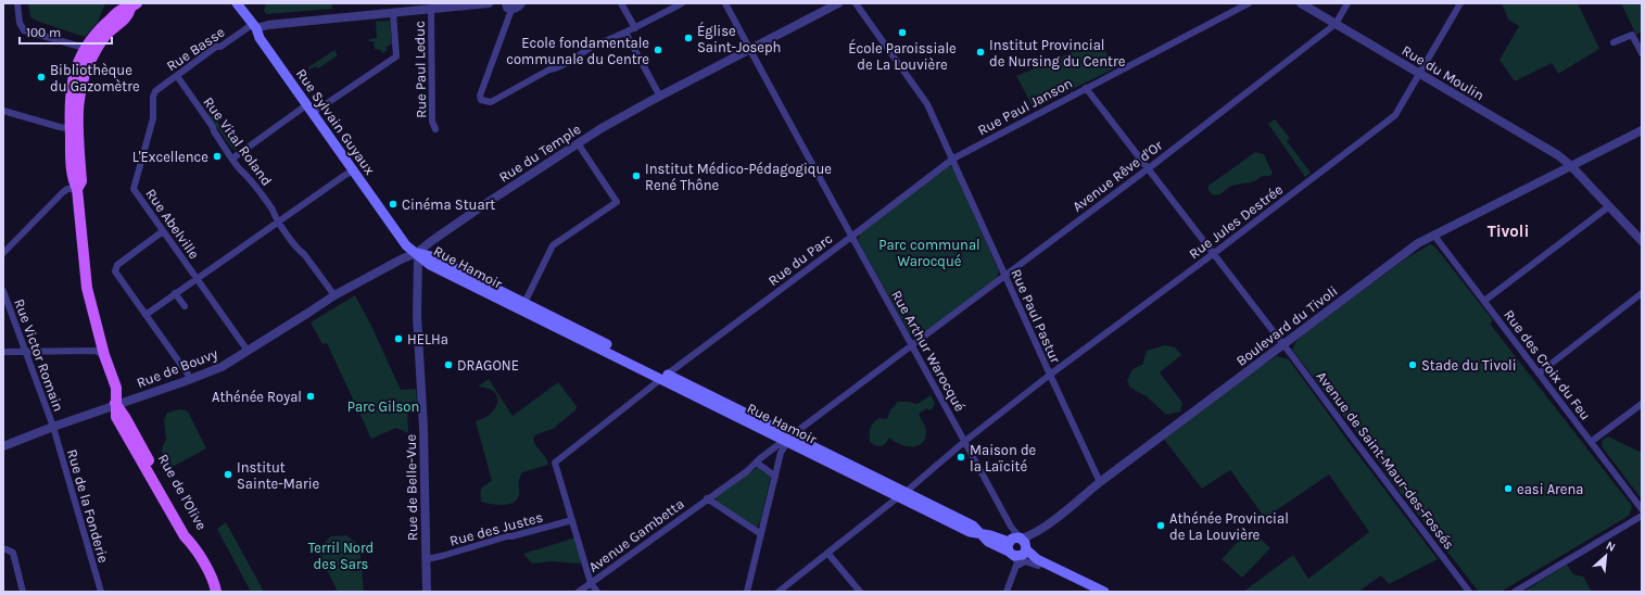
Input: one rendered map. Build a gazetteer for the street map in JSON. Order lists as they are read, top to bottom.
{
  "streets": {
    "main road": ["Rue Sylvain Guyaux", "Rue Hamoir", "Rue de l'Olive"],
    "street": [
      "Rue Basse",
      "Rue Paul Leduc",
      "Rue du Moulin",
      "Rue Paul Janson",
      "Rue Vital Roland",
      "Rue du Temple",
      "Avenue Rêve d'Or",
      "Rue Jules Destrée",
      "Rue Abelville",
      "Rue du Parc",
      "Rue Paul Pastur",
      "Boulevard du Tivoli",
      "Rue Arthur Warocqué",
      "Rue Victor Romain",
      "Rue des Croix du Feu",
      "Rue de Bouvy",
      "Avenue de Saint-Maur-des-Fossés",
      "Rue de Belle-Vue",
      "Rue de la Fonderie",
      "Rue des Justes",
      "Avenue Gambetta"
    ]
  },
  "crossings": [
    ["Rue Basse", "Rue Sylvain Guyaux"],
    ["Rue Basse", "Rue Vital Roland"],
    ["Rue Basse", "Rue Abelville"],
    ["Rue du Moulin", "Avenue Rêve d'Or"],
    ["Rue du Moulin", "Rue Jules Destrée"],
    ["Rue du Moulin", "Boulevard du Tivoli"],
    ["Rue Paul Janson", "Rue du Parc"],
    ["Rue Paul Janson", "Rue Paul Pastur"],
    ["Rue Paul Janson", "Avenue de Saint-Maur-des-Fossés"],
    ["Rue Sylvain Guyaux", "Rue du Temple"],
    ["Rue Sylvain Guyaux", "Rue Hamoir"],
    ["Rue Sylvain Guyaux", "Rue de Bouvy"],
    ["Rue Sylvain Guyaux", "Rue de Belle-Vue"],
    ["Rue Vital Roland", "Rue de Bouvy"],
    ["Rue du Temple", "Rue Hamoir"],
    ["Rue du Temple", "Rue Arthur Warocqué"],
    ["Rue du Temple", "Rue de Bouvy"],
    ["Rue du Temple", "Rue de Belle-Vue"],
    ["Avenue Rêve d'Or", "Rue Hamoir"],
    ["Avenue Rêve d'Or", "Rue Paul Pastur"],
    ["Avenue Rêve d'Or", "Rue Arthur Warocqué"],
    ["Avenue Rêve d'Or", "Avenue de Saint-Maur-des-Fossés"],
    ["Avenue Rêve d'Or", "Avenue Gambetta"],
    ["Rue Jules Destrée", "Rue Hamoir"],
    ["Rue Jules Destrée", "Rue Paul Pastur"],
    ["Rue Jules Destrée", "Rue Arthur Warocqué"],
    ["Rue Jules Destrée", "Avenue de Saint-Maur-des-Fossés"],
    ["Rue Abelville", "Rue de Bouvy"],
    ["Rue du Parc", "Rue Hamoir"],
    ["Rue du Parc", "Rue Paul Pastur"],
    ["Rue du Parc", "Rue Arthur Warocqué"],
    ["Rue du Parc", "Rue des Justes"],
    ["Rue Hamoir", "Boulevard du Tivoli"],
    ["Rue Hamoir", "Rue Arthur Warocqué"],
    ["Rue Hamoir", "Rue de Bouvy"],
    ["Rue Hamoir", "Rue de Belle-Vue"],
    ["Rue Hamoir", "Avenue Gambetta"],
    ["Rue Paul Pastur", "Boulevard du Tivoli"],
    ["Boulevard du Tivoli", "Rue Arthur Warocqué"],
    ["Boulevard du Tivoli", "Rue des Croix du Feu"],
    ["Boulevard du Tivoli", "Avenue de Saint-Maur-des-Fossés"],
    ["Rue Victor Romain", "Rue de Bouvy"],
    ["Rue Victor Romain", "Rue de la Fonderie"],
    ["Rue de Bouvy", "Rue de Belle-Vue"],
    ["Rue de Bouvy", "Rue de l'Olive"],
    ["Rue de Bouvy", "Rue de la Fonderie"],
    ["Rue de Belle-Vue", "Rue des Justes"]
  ],
  "districts": ["Tivoli"],
  "parks": ["Parc communal Warocqué", "Parc Gilson", "Terril Nord des Sars"],
  "places": [
    "École Paroissiale de La Louvière",
    "Église Saint-Joseph",
    "Ecole fondamentale communale du Centre",
    "Institut Provincial de Nursing du Centre",
    "Bibliothèque du Gazomètre",
    "L'Excellence",
    "Institut Médico-Pédagogique René Thône",
    "Cinéma Stuart",
    "HELHa",
    "DRAGONE",
    "Stade du Tivoli",
    "Athénée Royal",
    "Maison de la Laïcité",
    "Institut Sainte-Marie",
    "easi Arena",
    "Athénée Provincial de La Louvière"
  ],
  "scale_bar": "100 m",
  "north": "top right"
}
